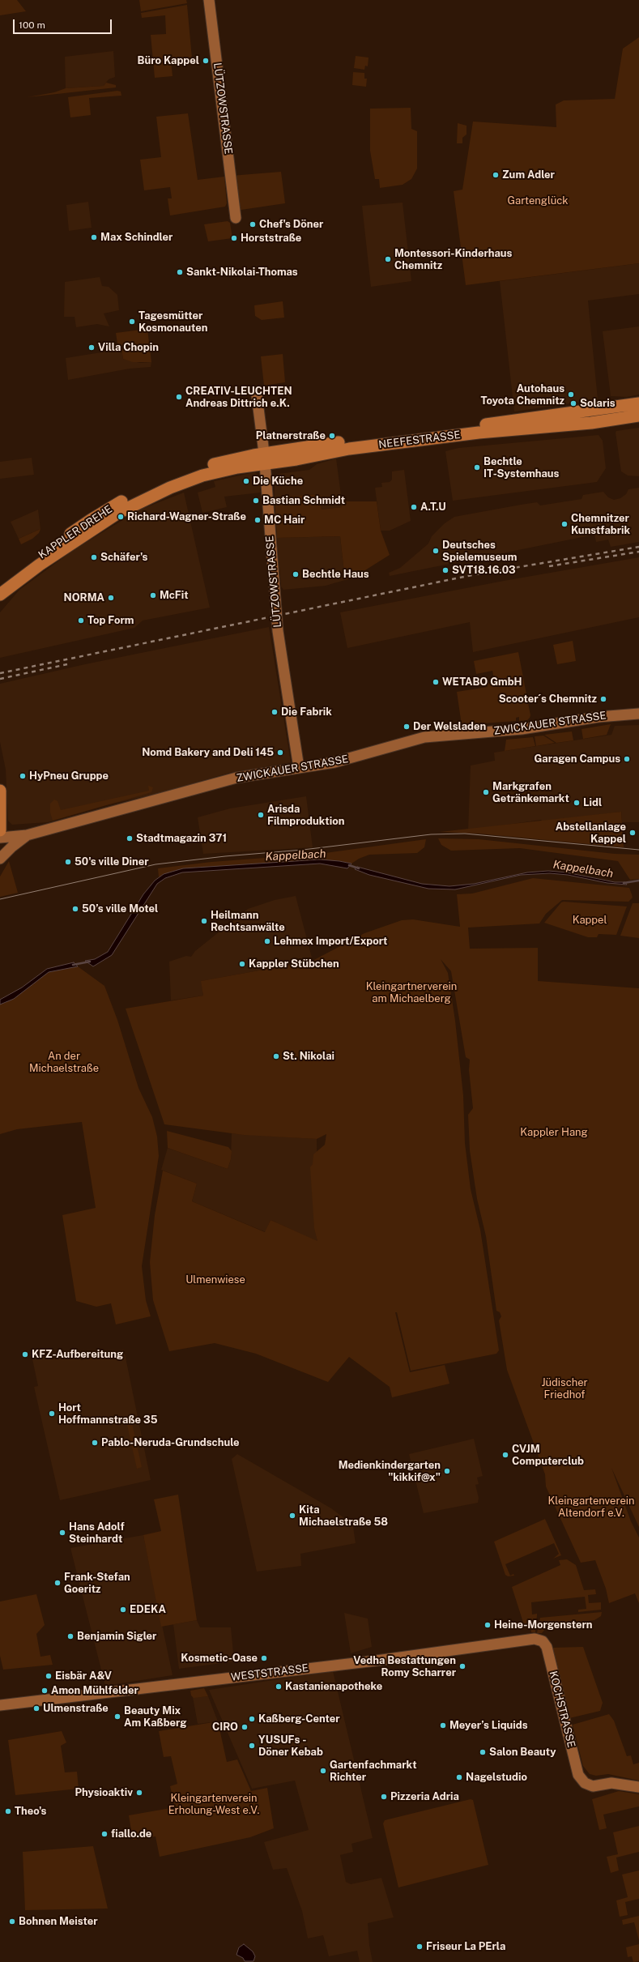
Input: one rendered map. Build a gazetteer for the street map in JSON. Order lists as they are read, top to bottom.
{
  "streets": {
    "main road": ["NEEFESTRASSE", "KAPPLER DREHE"],
    "street": [
      "LÜTZOWSTRASSE",
      "ZWICKAUER STRASSE",
      "WESTSTRASSE",
      "KOCHSTRASSE"
    ]
  },
  "crossings": [
    ["LÜTZOWSTRASSE", "NEEFESTRASSE"],
    ["LÜTZOWSTRASSE", "ZWICKAUER STRASSE"],
    ["NEEFESTRASSE", "KAPPLER DREHE"],
    ["WESTSTRASSE", "KOCHSTRASSE"]
  ],
  "water": ["Kappelbach"],
  "parks": [
    "Gartenglück",
    "Kappel",
    "Kleingartnerverein am Michaelberg",
    "An der Michaelstraße",
    "Kappler Hang",
    "Ulmenwiese",
    "Jüdischer Friedhof",
    "Kleingartenverein Altendorf e.V.",
    "Kleingartenverein Erholung-West e.V."
  ],
  "places": [
    "Büro Kappel",
    "Zum Adler",
    "Chef's Döner",
    "Max Schindler",
    "Horststraße",
    "Montessori-Kinderhaus Chemnitz",
    "Sankt-Nikolai-Thomas",
    "Tagesmütter Kosmonauten",
    "Villa Chopin",
    "Autohaus Toyota Chemnitz",
    "CREATIV-LEUCHTEN Andreas Dittrich e.K.",
    "Solaris",
    "Platnerstraße",
    "Bechtle IT-Systemhaus",
    "Die Küche",
    "Bastian Schmidt",
    "A.T.U",
    "Richard-Wagner-Straße",
    "MC Hair",
    "Chemnitzer Kunstfabrik",
    "Deutsches Spielemuseum",
    "Schäfer's",
    "SVT18.16.03",
    "Bechtle Haus",
    "McFit",
    "NORMA",
    "Top Form",
    "WETABO GmbH",
    "Scooter´s Chemnitz",
    "Die Fabrik",
    "Der Welsladen",
    "Nomd Bakery and Deli 145",
    "Garagen Campus",
    "HyPneu Gruppe",
    "Markgrafen Getränkemarkt",
    "Lidl",
    "Arisda Filmproduktion",
    "Abstellanlage Kappel",
    "Stadtmagazin 371",
    "50's ville Diner",
    "50’s ville Motel",
    "Heilmann Rechtsanwälte",
    "Lehmex Import/Export",
    "Kappler Stübchen",
    "St. Nikolai",
    "KFZ-Aufbereitung",
    "Hort Hoffmannstraße 35",
    "Pablo-Neruda-Grundschule",
    "CVJM Computerclub",
    "Medienkindergarten \"kikkif@x\"",
    "Kita Michaelstraße 58",
    "Hans Adolf Steinhardt",
    "Frank-Stefan Goeritz",
    "EDEKA",
    "Heine-Morgenstern",
    "Benjamin Sigler",
    "Kosmetic-Oase",
    "Vedha Bestattungen Romy Scharrer",
    "Eisbär A&V",
    "Kastanienapotheke",
    "Amon Mühlfelder",
    "Ulmenstraße",
    "Beauty Mix Am Kaßberg",
    "Kaßberg-Center",
    "Meyer’s Liquids",
    "CIRO",
    "YUSUFs - Döner Kebab",
    "Salon Beauty",
    "Gartenfachmarkt Richter",
    "Nagelstudio",
    "Physioaktiv",
    "Pizzeria Adria",
    "Theo's",
    "fiallo.de",
    "Bohnen Meister",
    "Friseur La PErla"
  ],
  "scale_bar": "100 m"
}
